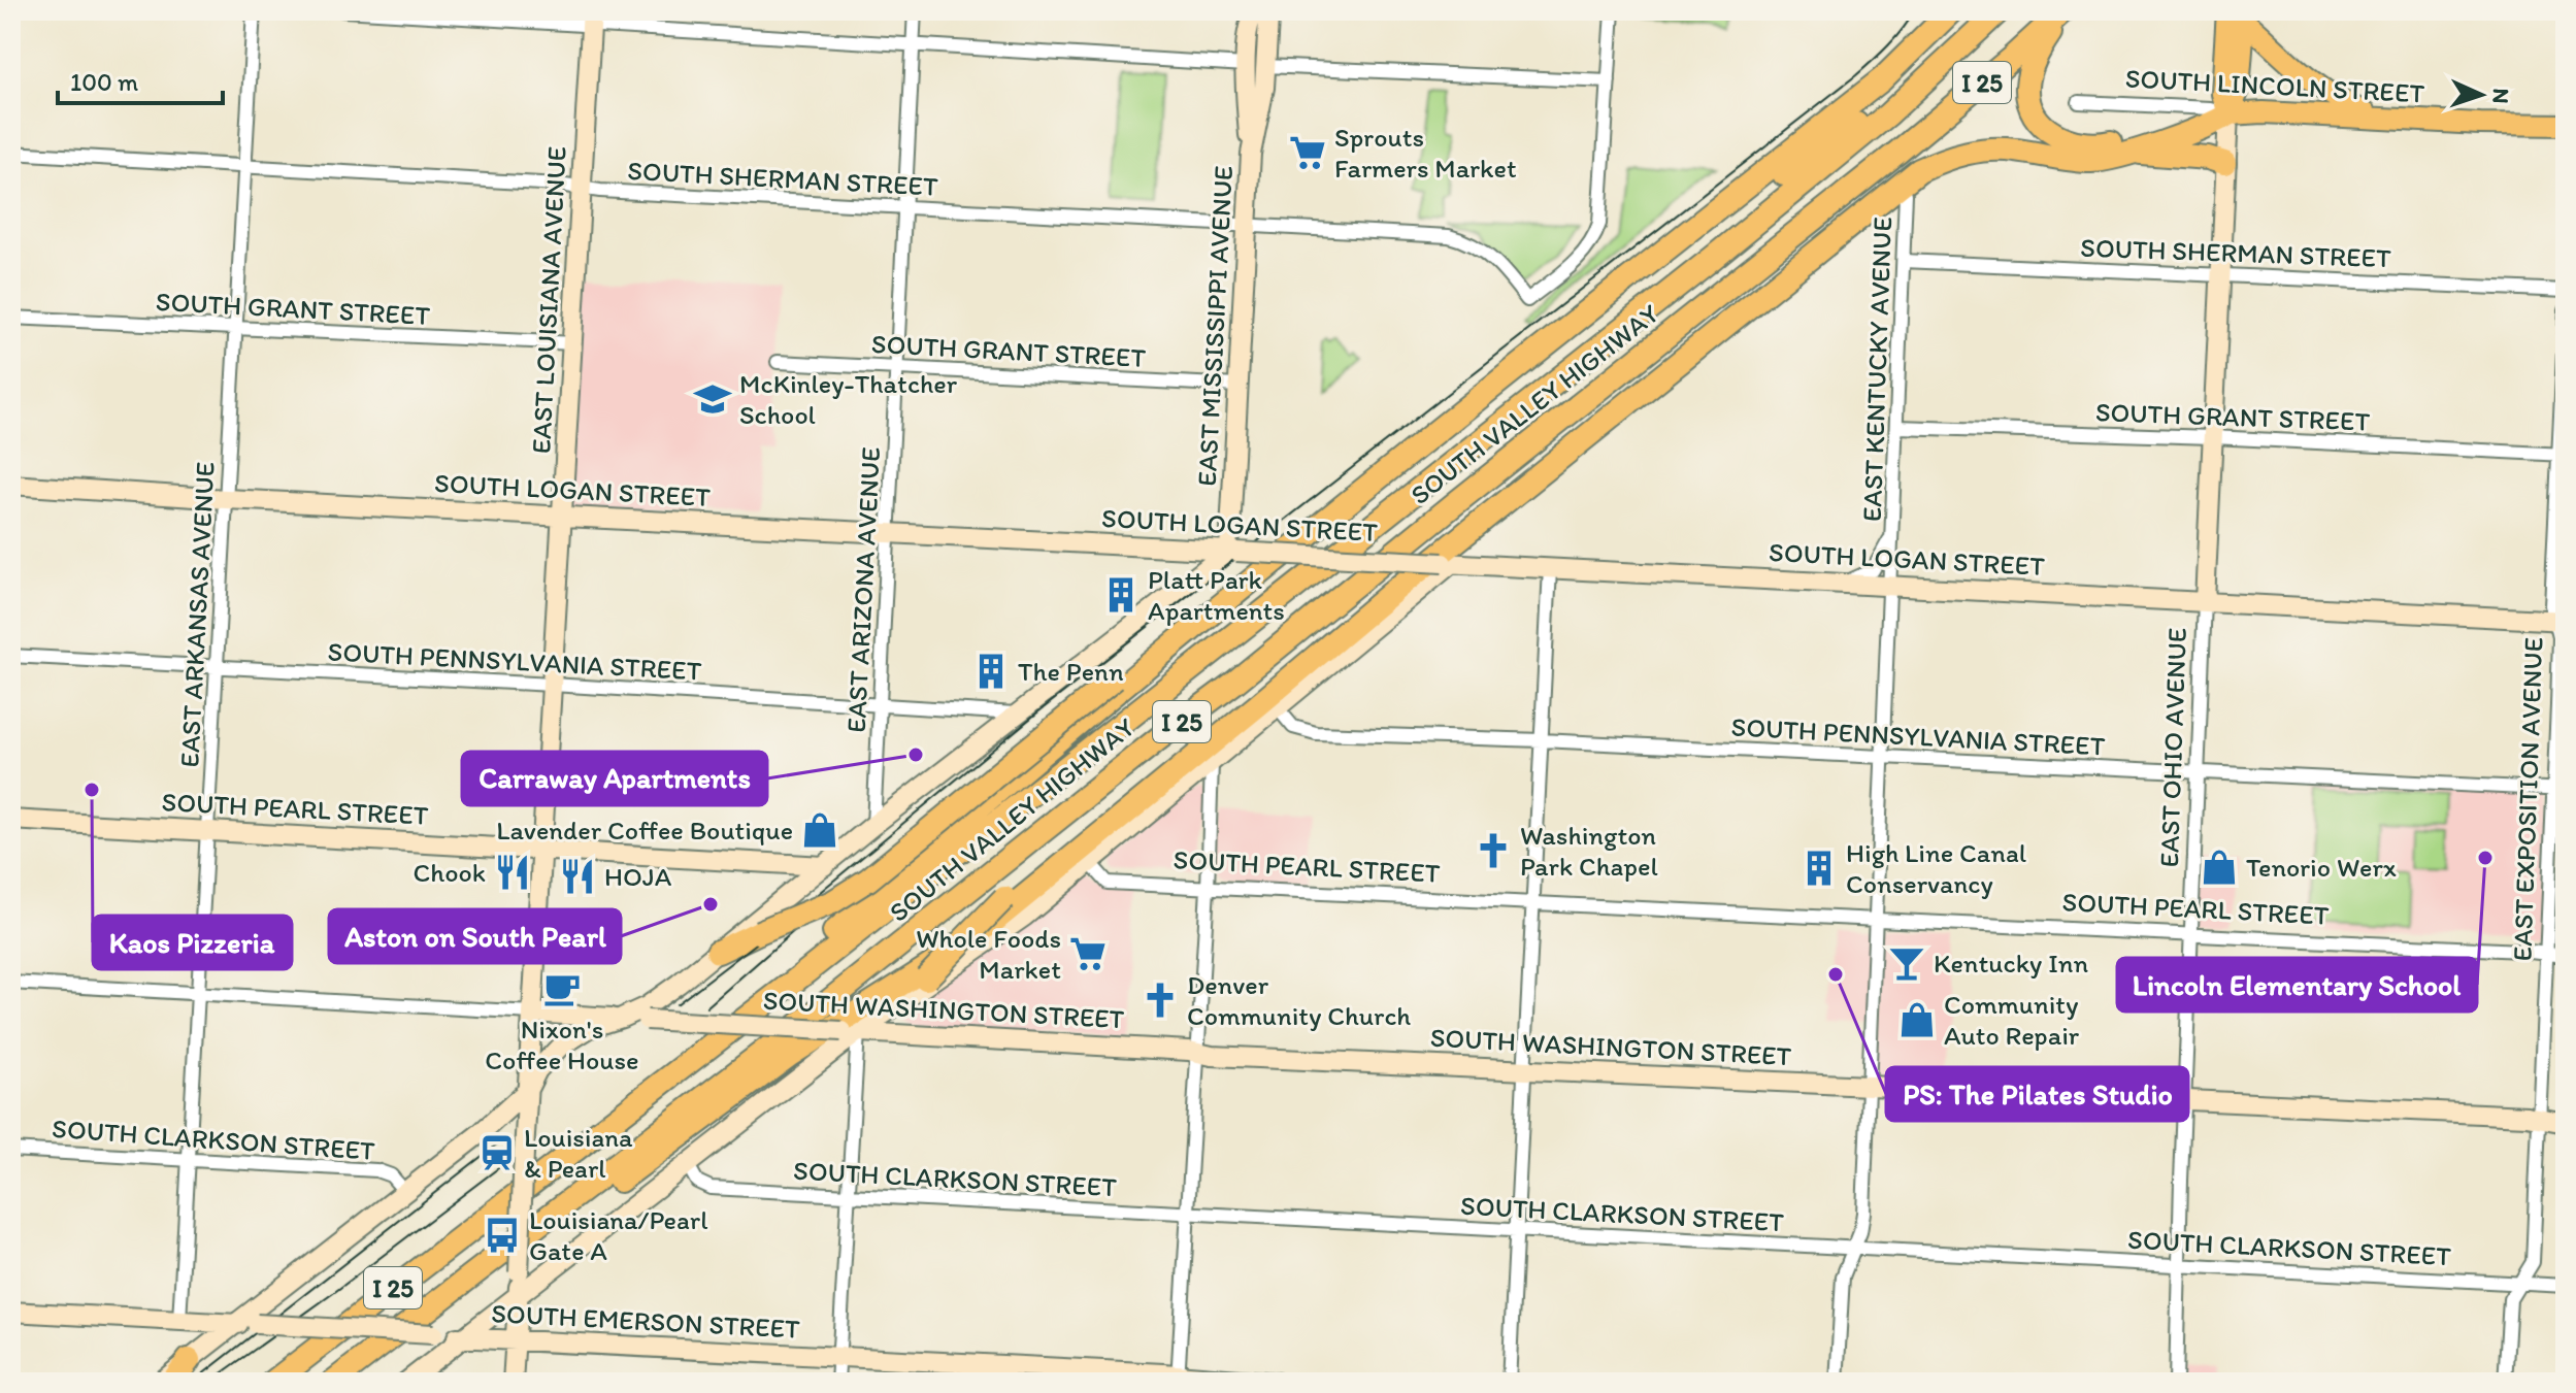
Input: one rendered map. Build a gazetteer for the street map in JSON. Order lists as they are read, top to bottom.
{
  "streets": {
    "highway": ["I 25", "SOUTH VALLEY HIGHWAY"],
    "main road": ["SOUTH LINCOLN STREET", "EAST OHIO AVENUE"],
    "street": [
      "SOUTH SHERMAN STREET",
      "EAST LOUISIANA AVENUE",
      "SOUTH GRANT STREET",
      "EAST MISSISSIPPI AVENUE",
      "EAST KENTUCKY AVENUE",
      "SOUTH LOGAN STREET",
      "EAST ARIZONA AVENUE",
      "EAST ARKANSAS AVENUE",
      "SOUTH PENNSYLVANIA STREET",
      "EAST EXPOSITION AVENUE",
      "SOUTH PEARL STREET",
      "SOUTH WASHINGTON STREET",
      "SOUTH CLARKSON STREET",
      "SOUTH EMERSON STREET"
    ]
  },
  "crossings": [
    ["SOUTH LINCOLN STREET", "EAST OHIO AVENUE"],
    ["SOUTH SHERMAN STREET", "EAST LOUISIANA AVENUE"],
    ["SOUTH SHERMAN STREET", "EAST MISSISSIPPI AVENUE"],
    ["SOUTH SHERMAN STREET", "EAST KENTUCKY AVENUE"],
    ["SOUTH SHERMAN STREET", "EAST ARIZONA AVENUE"],
    ["SOUTH SHERMAN STREET", "EAST ARKANSAS AVENUE"],
    ["SOUTH SHERMAN STREET", "EAST OHIO AVENUE"],
    ["EAST LOUISIANA AVENUE", "SOUTH GRANT STREET"],
    ["EAST LOUISIANA AVENUE", "SOUTH LOGAN STREET"],
    ["EAST LOUISIANA AVENUE", "SOUTH PENNSYLVANIA STREET"],
    ["EAST LOUISIANA AVENUE", "SOUTH PEARL STREET"],
    ["EAST LOUISIANA AVENUE", "SOUTH WASHINGTON STREET"],
    ["EAST LOUISIANA AVENUE", "SOUTH EMERSON STREET"],
    ["SOUTH GRANT STREET", "EAST MISSISSIPPI AVENUE"],
    ["SOUTH GRANT STREET", "EAST KENTUCKY AVENUE"],
    ["SOUTH GRANT STREET", "EAST ARIZONA AVENUE"],
    ["SOUTH GRANT STREET", "EAST ARKANSAS AVENUE"],
    ["SOUTH GRANT STREET", "EAST OHIO AVENUE"],
    ["SOUTH GRANT STREET", "EAST EXPOSITION AVENUE"],
    ["EAST MISSISSIPPI AVENUE", "SOUTH LOGAN STREET"],
    ["EAST KENTUCKY AVENUE", "SOUTH LOGAN STREET"],
    ["EAST KENTUCKY AVENUE", "SOUTH PENNSYLVANIA STREET"],
    ["EAST KENTUCKY AVENUE", "SOUTH PEARL STREET"],
    ["EAST KENTUCKY AVENUE", "SOUTH WASHINGTON STREET"],
    ["EAST KENTUCKY AVENUE", "SOUTH CLARKSON STREET"],
    ["SOUTH LOGAN STREET", "EAST ARIZONA AVENUE"],
    ["SOUTH LOGAN STREET", "EAST ARKANSAS AVENUE"],
    ["SOUTH LOGAN STREET", "EAST OHIO AVENUE"],
    ["SOUTH LOGAN STREET", "EAST EXPOSITION AVENUE"],
    ["EAST ARIZONA AVENUE", "SOUTH PENNSYLVANIA STREET"],
    ["EAST ARKANSAS AVENUE", "SOUTH PENNSYLVANIA STREET"],
    ["EAST ARKANSAS AVENUE", "SOUTH PEARL STREET"],
    ["EAST ARKANSAS AVENUE", "SOUTH WASHINGTON STREET"],
    ["EAST ARKANSAS AVENUE", "SOUTH CLARKSON STREET"],
    ["EAST ARKANSAS AVENUE", "SOUTH EMERSON STREET"],
    ["SOUTH PENNSYLVANIA STREET", "EAST OHIO AVENUE"],
    ["SOUTH PENNSYLVANIA STREET", "EAST EXPOSITION AVENUE"],
    ["EAST OHIO AVENUE", "SOUTH PEARL STREET"],
    ["EAST OHIO AVENUE", "SOUTH WASHINGTON STREET"],
    ["EAST OHIO AVENUE", "SOUTH CLARKSON STREET"],
    ["EAST EXPOSITION AVENUE", "SOUTH PEARL STREET"],
    ["EAST EXPOSITION AVENUE", "SOUTH WASHINGTON STREET"],
    ["EAST EXPOSITION AVENUE", "SOUTH CLARKSON STREET"]
  ],
  "places": {
    "supermarket": ["Sprouts Farmers Market", "Whole Foods Market"],
    "school or university": ["McKinley-Thatcher School"],
    "building": ["Platt Park Apartments", "The Penn", "High Line Canal Conservancy"],
    "other": [
      "Carraway Apartments",
      "Kaos Pizzeria",
      "Lincoln Elementary School",
      "Aston on South Pearl",
      "PS: The Pilates Studio"
    ],
    "shop": ["Lavender Coffee Boutique", "Tenorio Werx", "Community Auto Repair"],
    "church": ["Washington Park Chapel", "Denver Community Church"],
    "restaurant": ["Chook", "HOJA"],
    "bar": ["Kentucky Inn"],
    "cafe": ["Nixon's Coffee House"],
    "station": ["Louisiana & Pearl"],
    "bus stop": ["Louisiana/Pearl Gate A"]
  },
  "scale_bar": "100 m",
  "north": "right"
}
